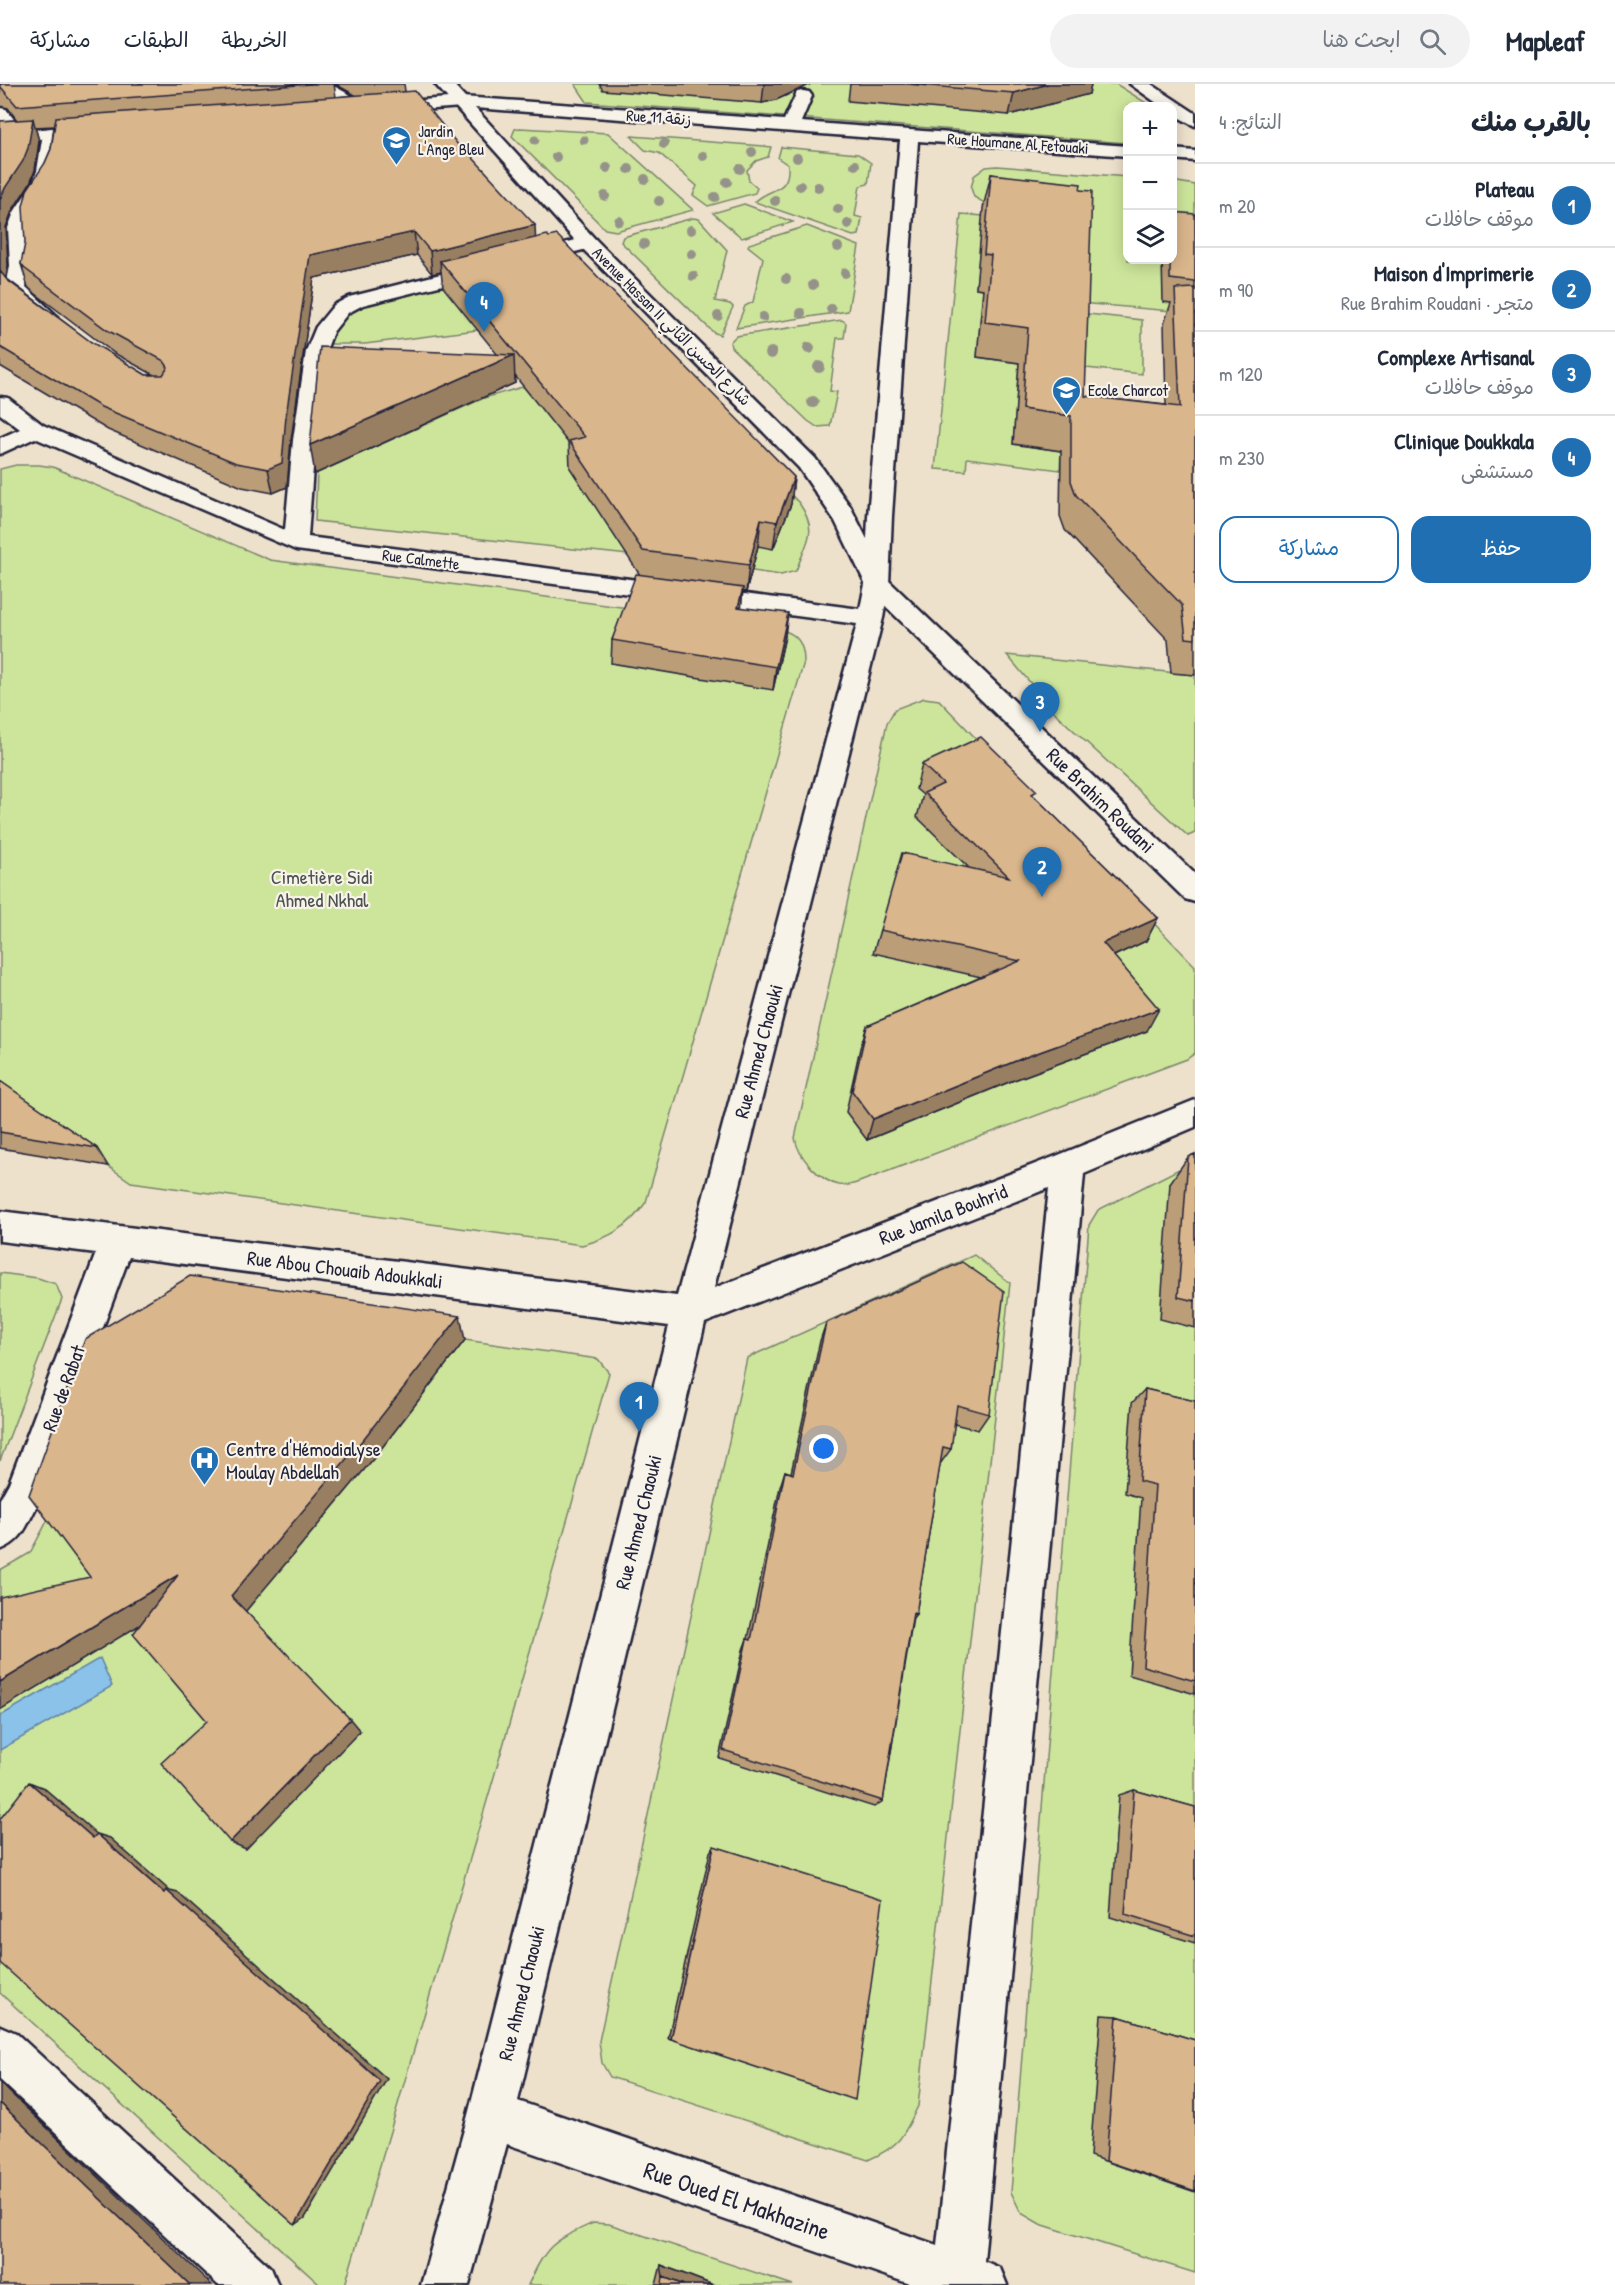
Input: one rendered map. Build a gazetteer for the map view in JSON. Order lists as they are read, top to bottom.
{
  "streets": {
    "street": [
      "Rue 11 زنقة",
      "Rue Houmane Al Fetouaki",
      "Avenue Hassan II شارع الحسن الثاني",
      "Rue Calmette",
      "Rue Brahim Roudani",
      "Rue Ahmed Chaouki",
      "Rue Jamila Bouhrid",
      "Rue Abou Chouaib Adoukkali",
      "Rue de Rabat",
      "Rue Oued El Makhazine"
    ]
  },
  "crossings": [
    ["Rue 11 زنقة", "Rue Houmane Al Fetouaki"],
    ["Rue 11 زنقة", "Avenue Hassan II شارع الحسن الثاني"],
    ["Rue 11 زنقة", "Rue Ahmed Chaouki"],
    ["Rue Houmane Al Fetouaki", "Rue Ahmed Chaouki"],
    ["Avenue Hassan II شارع الحسن الثاني", "Rue Brahim Roudani"],
    ["Avenue Hassan II شارع الحسن الثاني", "Rue Ahmed Chaouki"],
    ["Rue Calmette", "Rue Ahmed Chaouki"],
    ["Rue Brahim Roudani", "Rue Ahmed Chaouki"],
    ["Rue Ahmed Chaouki", "Rue Jamila Bouhrid"],
    ["Rue Ahmed Chaouki", "Rue Abou Chouaib Adoukkali"],
    ["Rue Ahmed Chaouki", "Rue Oued El Makhazine"],
    ["Rue Jamila Bouhrid", "Rue Abou Chouaib Adoukkali"],
    ["Rue Abou Chouaib Adoukkali", "Rue de Rabat"]
  ],
  "parks": ["Cimetière Sidi Ahmed Nkhal"],
  "places": {
    "school or university": ["Jardin L'Ange Bleu", "Ecole Charcot"],
    "hospital": ["Centre d'Hémodialyse Moulay Abdellah"]
  },
  "page": {
    "header": "Mapleaf",
    "search": "ابحث هنا",
    "nav": ["الخريطة", "الطبقات", "مشاركة"],
    "heading": ["بالقرب منك", "النتائج: 4"],
    "map_buttons": ["+", "−"],
    "list": [
      {
        "mark": "1",
        "name": "Plateau",
        "note": "موقف حافلات",
        "value": "20 m"
      },
      {
        "mark": "2",
        "name": "Maison d'Imprimerie",
        "note": "متجر · Rue Brahim Roudani",
        "value": "90 m"
      },
      {
        "mark": "3",
        "name": "Complexe Artisanal",
        "note": "موقف حافلات",
        "value": "120 m"
      },
      {
        "mark": "4",
        "name": "Clinique Doukkala",
        "note": "مستشفى",
        "value": "230 m"
      }
    ],
    "pins": [
      "4",
      "3",
      "2",
      "1"
    ],
    "buttons": ["حفظ", "مشاركة"]
  }
}
